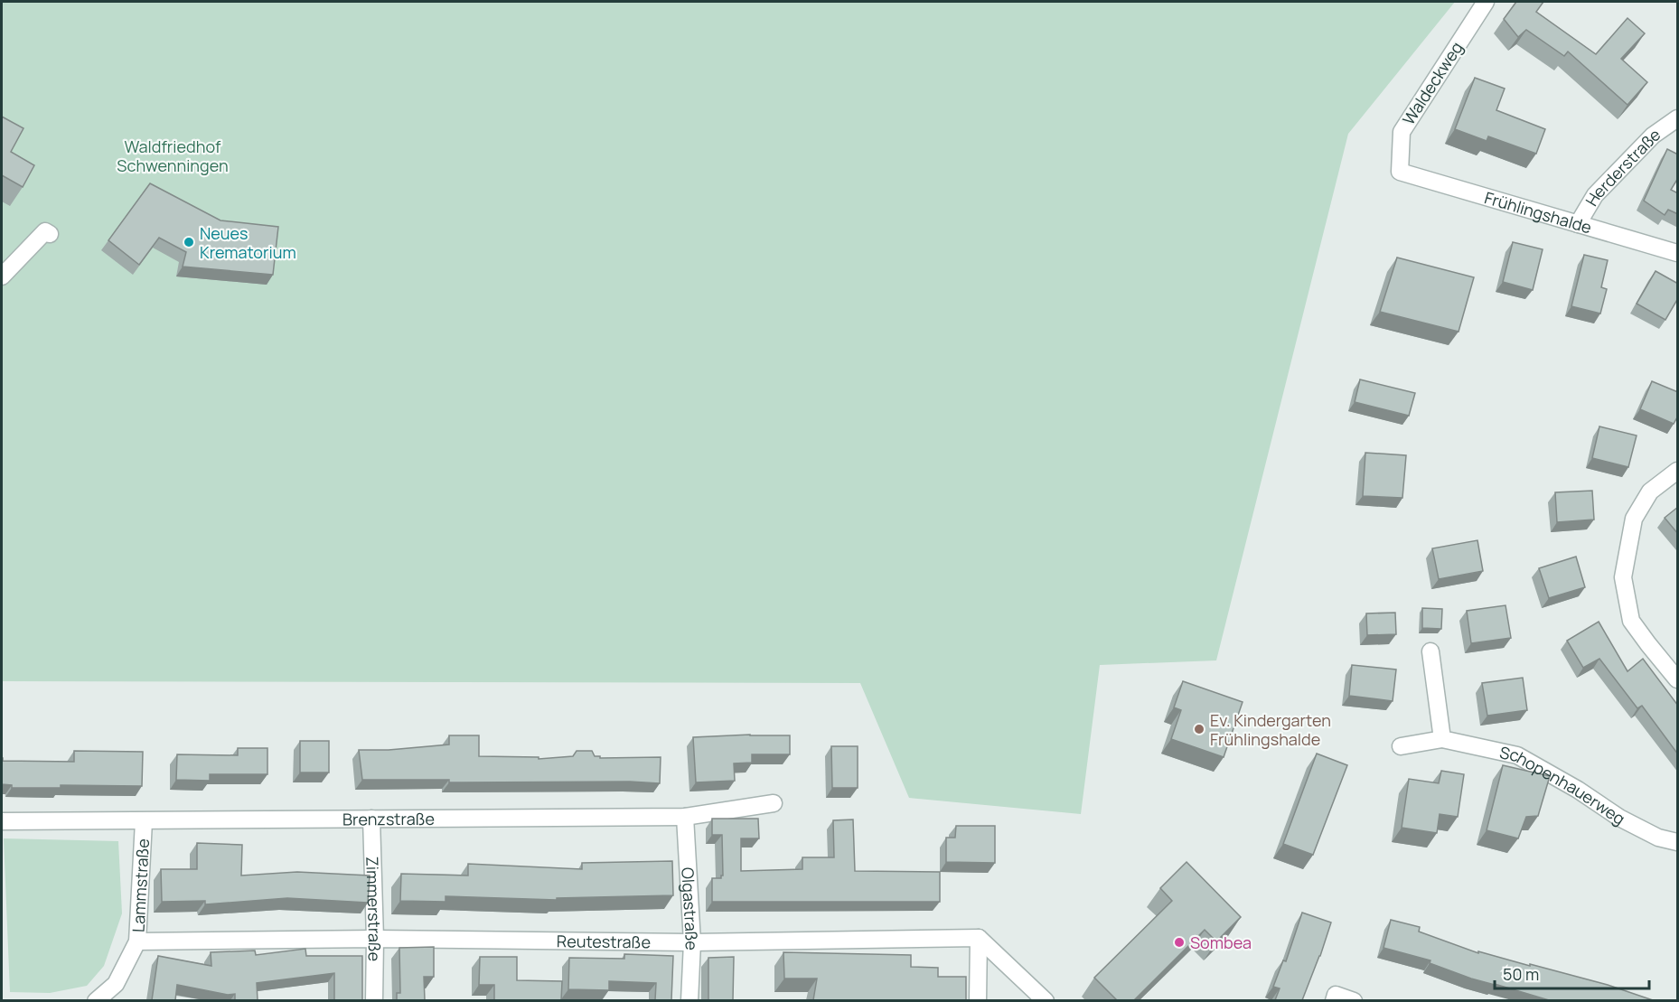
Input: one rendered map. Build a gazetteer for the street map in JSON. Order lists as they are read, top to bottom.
{
  "streets": {
    "street": [
      "Waldeckweg",
      "Herderstraße",
      "Frühlingshalde",
      "Schopenhauerweg",
      "Brenzstraße",
      "Lammstraße",
      "Olgastraße",
      "Zimmerstraße",
      "Reutestraße"
    ]
  },
  "crossings": [
    ["Waldeckweg", "Frühlingshalde"],
    ["Herderstraße", "Frühlingshalde"],
    ["Brenzstraße", "Lammstraße"],
    ["Brenzstraße", "Olgastraße"],
    ["Brenzstraße", "Zimmerstraße"],
    ["Lammstraße", "Reutestraße"],
    ["Olgastraße", "Reutestraße"],
    ["Zimmerstraße", "Reutestraße"]
  ],
  "parks": ["Waldfriedhof Schwenningen"],
  "places": ["Neues Krematorium", "Ev. Kindergarten Frühlingshalde", "Sombea"],
  "scale_bar": "50 m"
}
